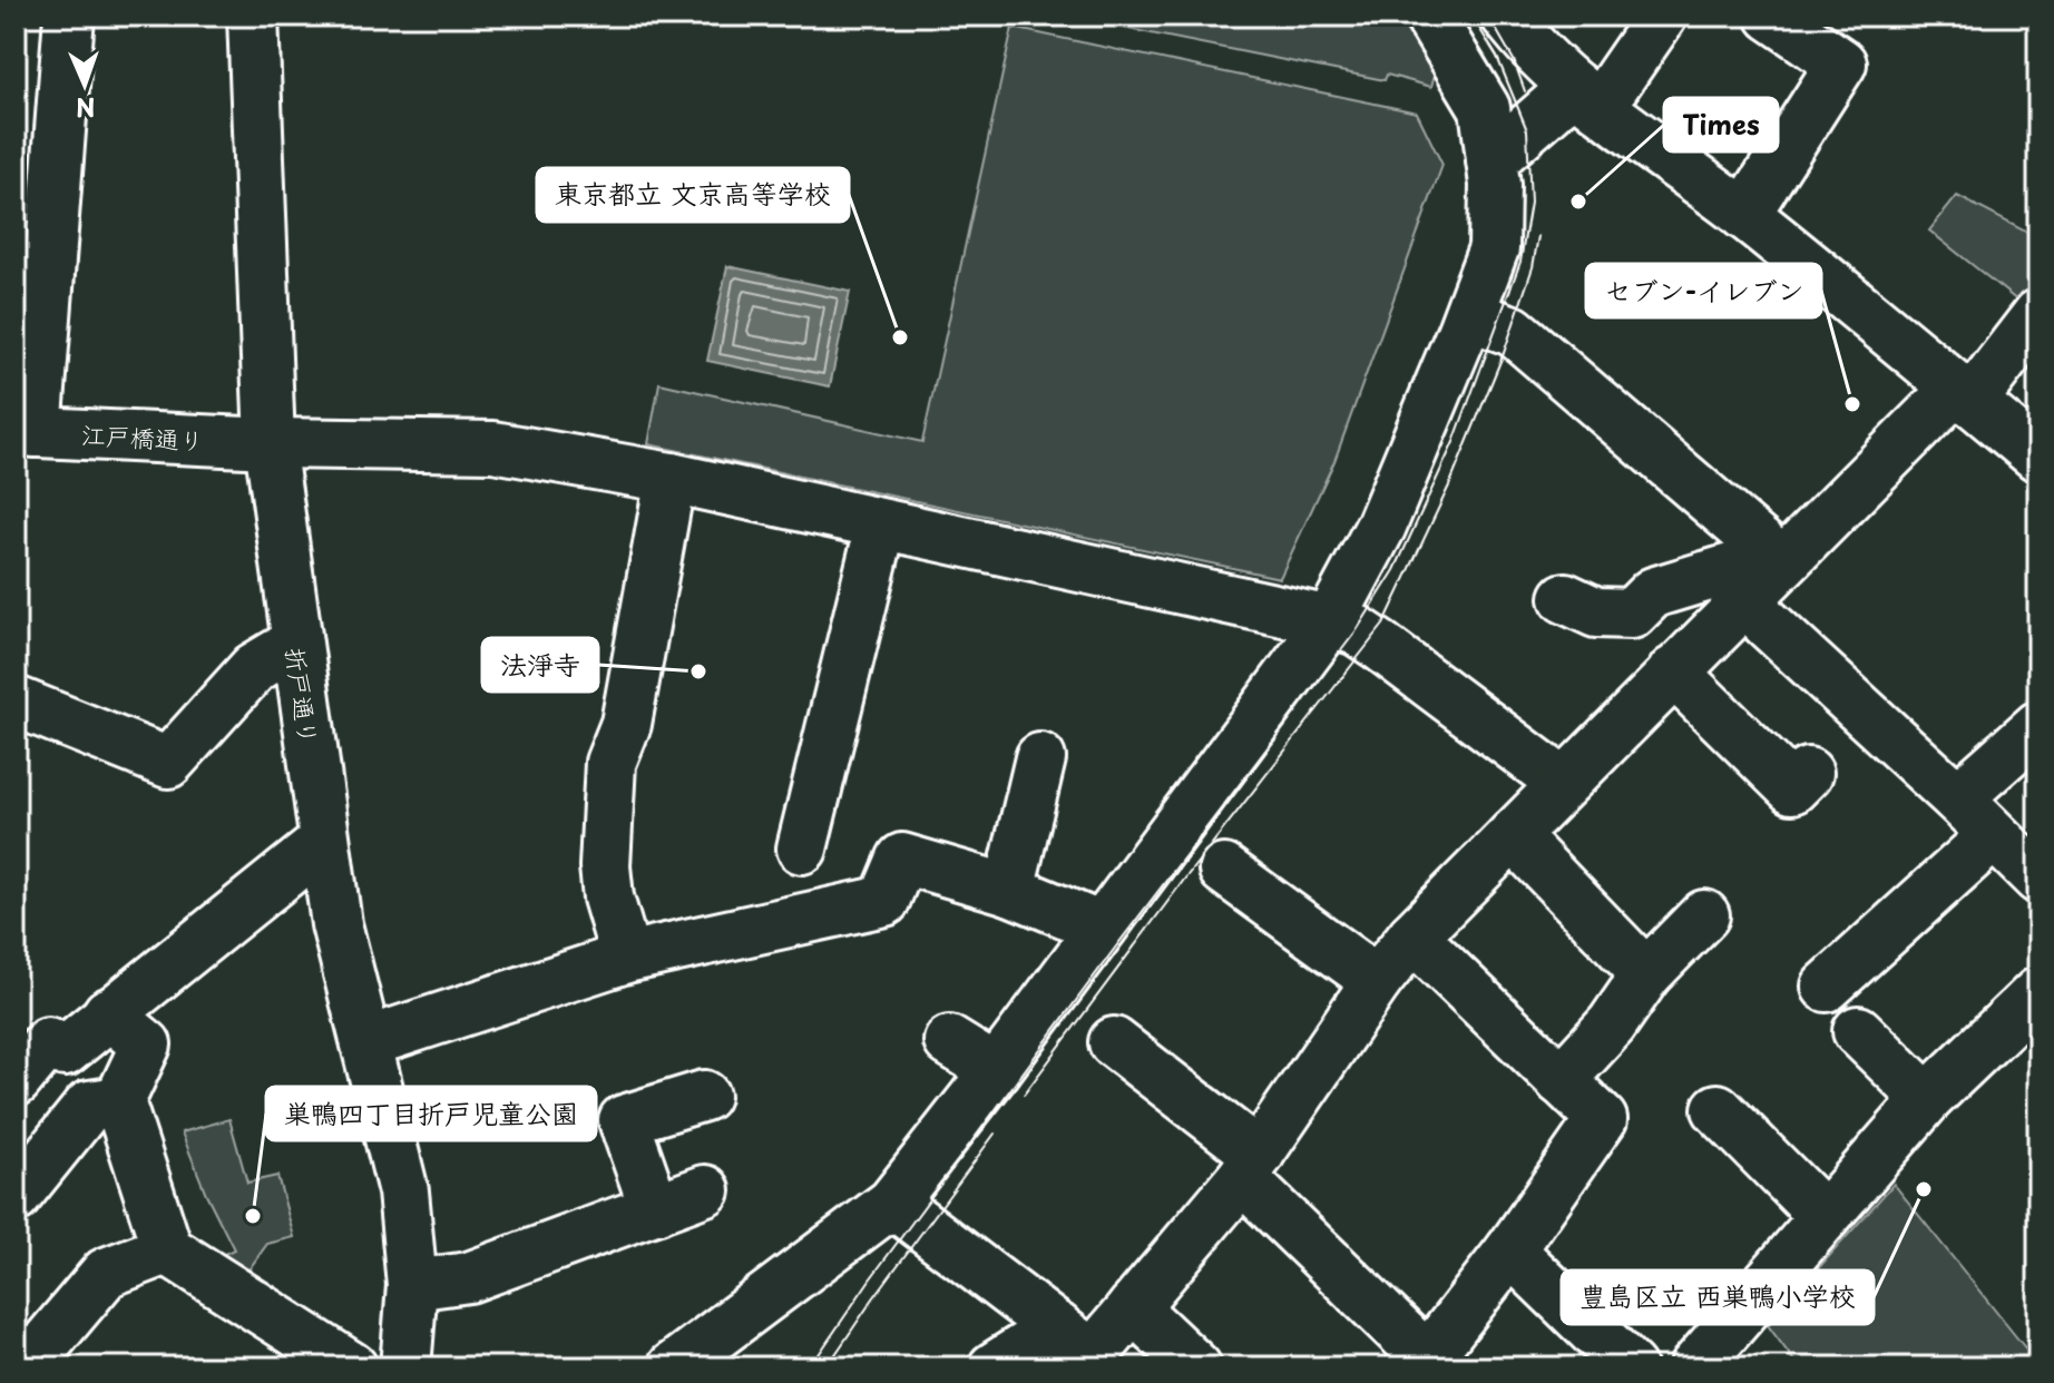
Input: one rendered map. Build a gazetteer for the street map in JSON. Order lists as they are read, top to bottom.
{
  "streets": {
    "street": ["江戸橋通り", "折戸通り"]
  },
  "crossings": [
    ["江戸橋通り", "折戸通り"]
  ],
  "places": [
    "Times",
    "東京都立 文京高等学校",
    "セブン-イレブン",
    "法淨寺",
    "豊島区立 西巣鴨小学校",
    "巣鴨四丁目折戸児童公園"
  ],
  "north": "bottom"
}
